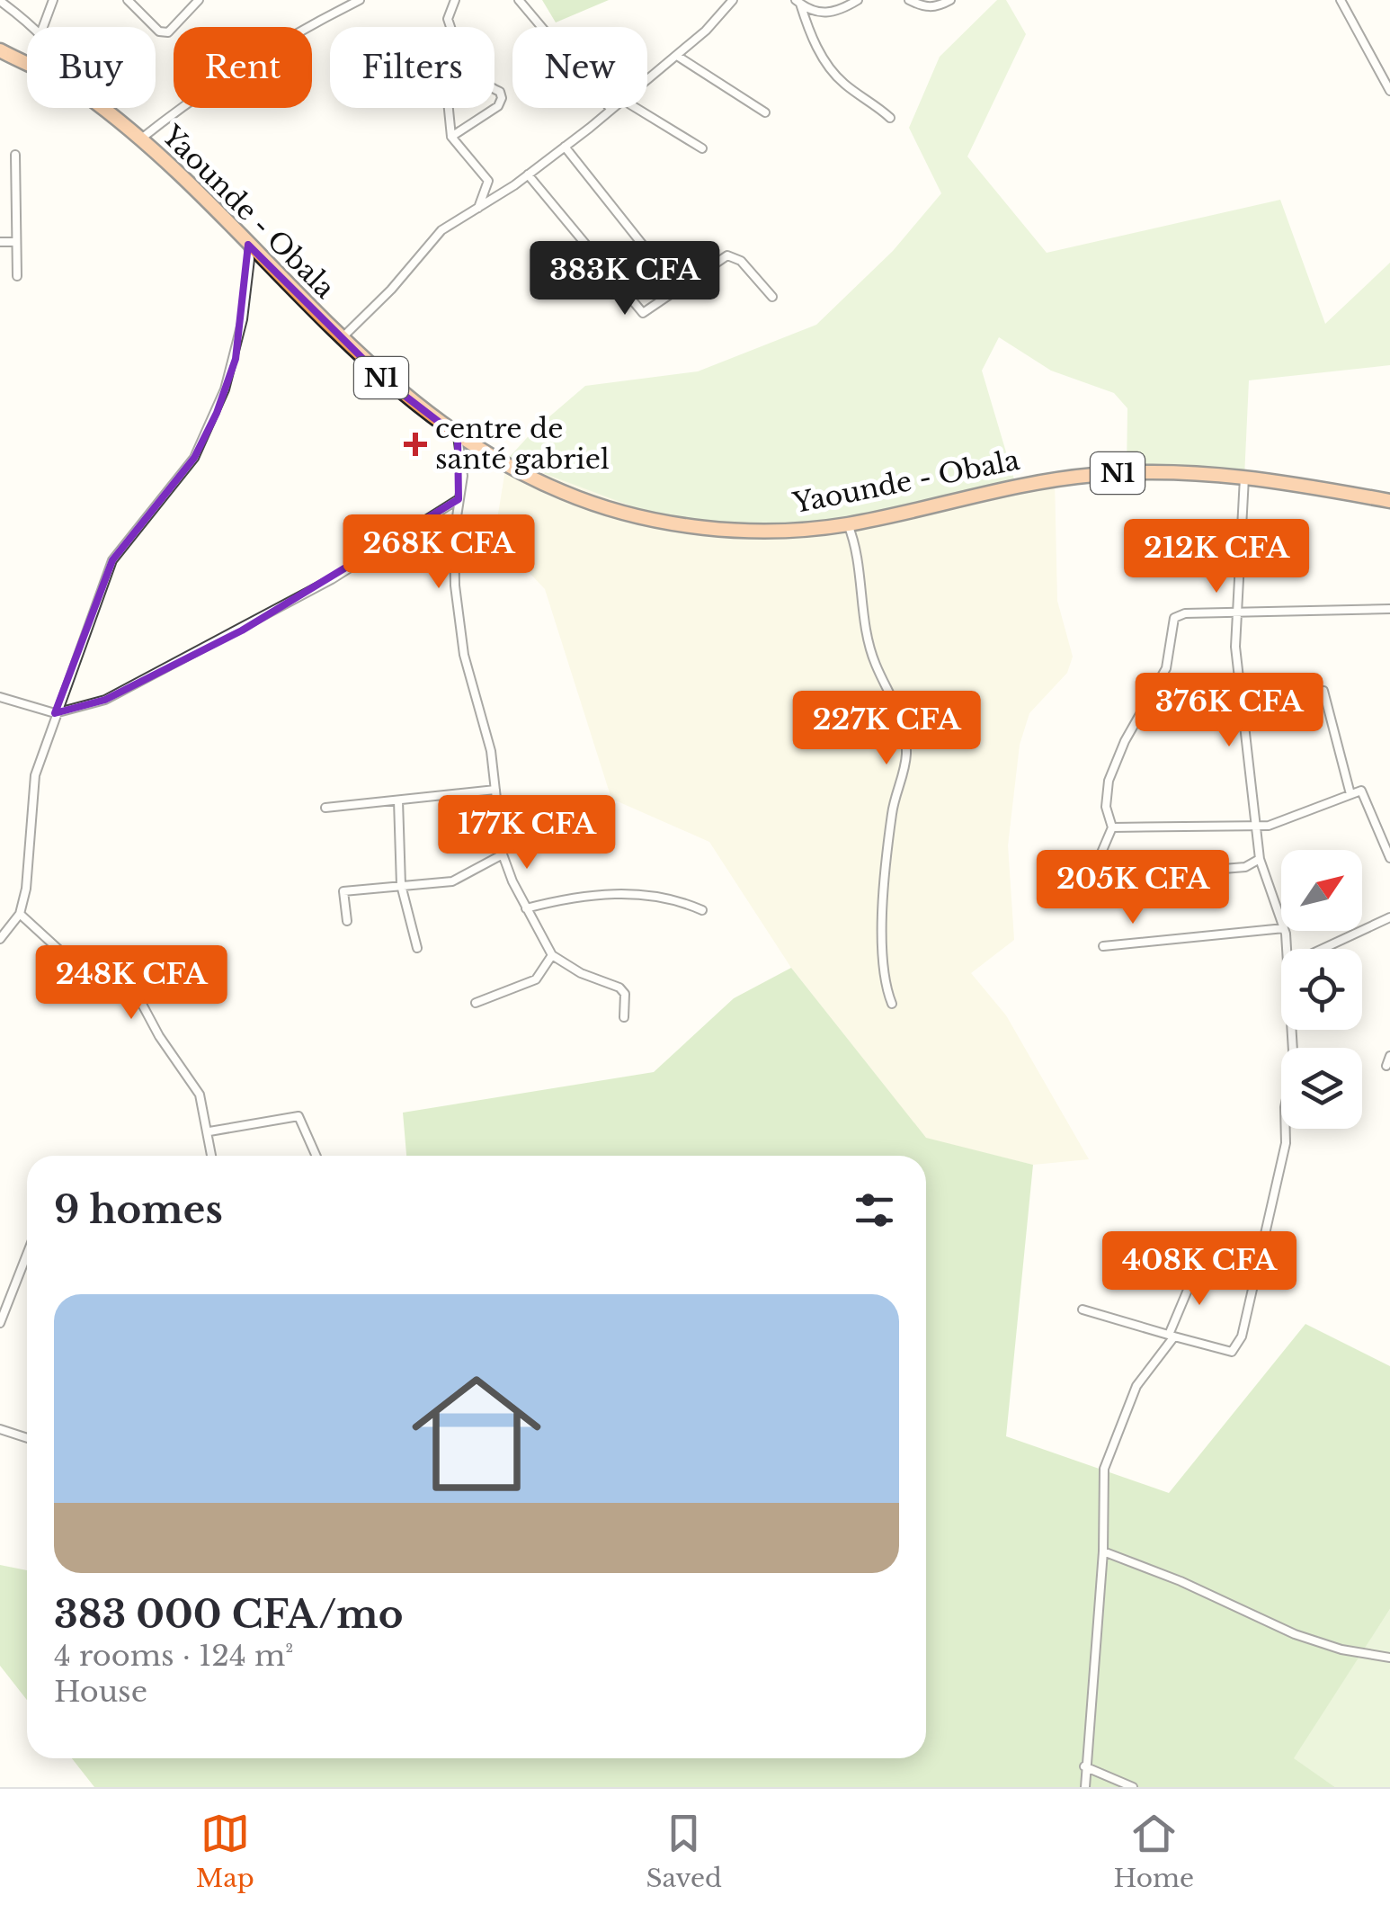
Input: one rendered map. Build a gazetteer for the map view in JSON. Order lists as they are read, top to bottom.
{
  "streets": {
    "highway": ["Yaounde - Obala", "N1"]
  },
  "places": {
    "health": ["centre de santé gabriel"]
  },
  "north": "top right",
  "page": {
    "chip": [
      "Buy",
      "Rent",
      "Filters",
      "New"
    ],
    "price": [
      "383K CFA",
      "268K CFA",
      "212K CFA",
      "376K CFA",
      "227K CFA",
      "177K CFA",
      "205K CFA",
      "248K CFA",
      "408K CFA"
    ],
    "heading": "9 homes",
    "list": [
      {
        "name": "383 000 CFA/mo",
        "note": "4 rooms · 124 m² · House"
      }
    ],
    "tabs": ["Map", "Saved", "Home"]
  }
}
